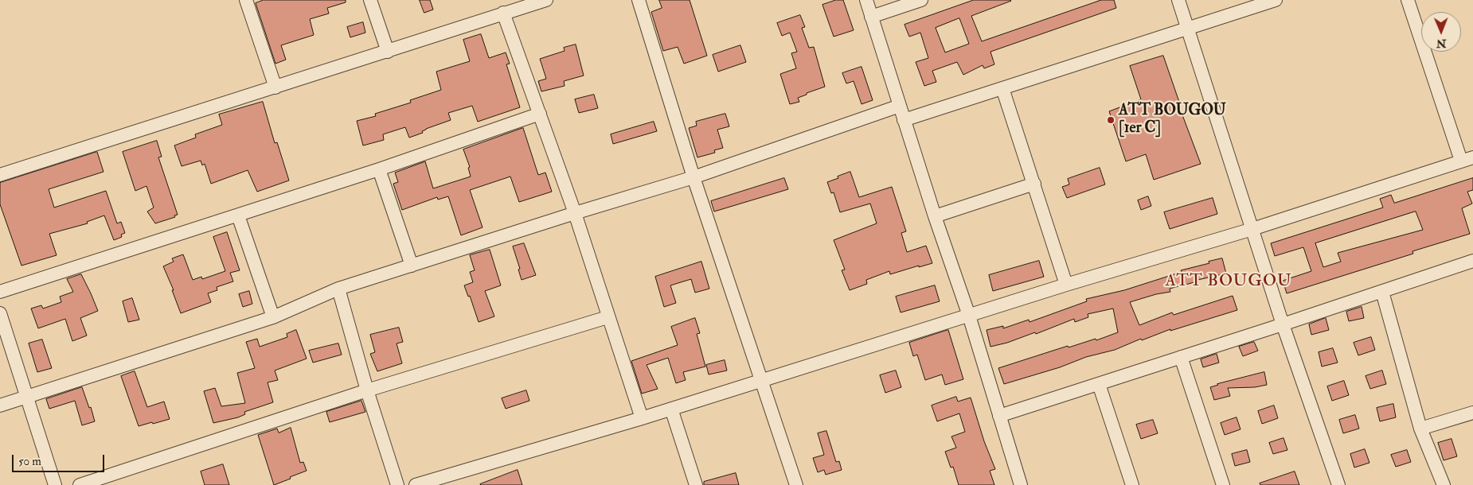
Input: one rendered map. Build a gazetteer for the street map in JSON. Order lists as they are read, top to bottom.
{
  "districts": ["ATT BOUGOU"],
  "places": ["ATT BOUGOU [1er C]"],
  "scale_bar": "50 m",
  "north": "bottom"
}
